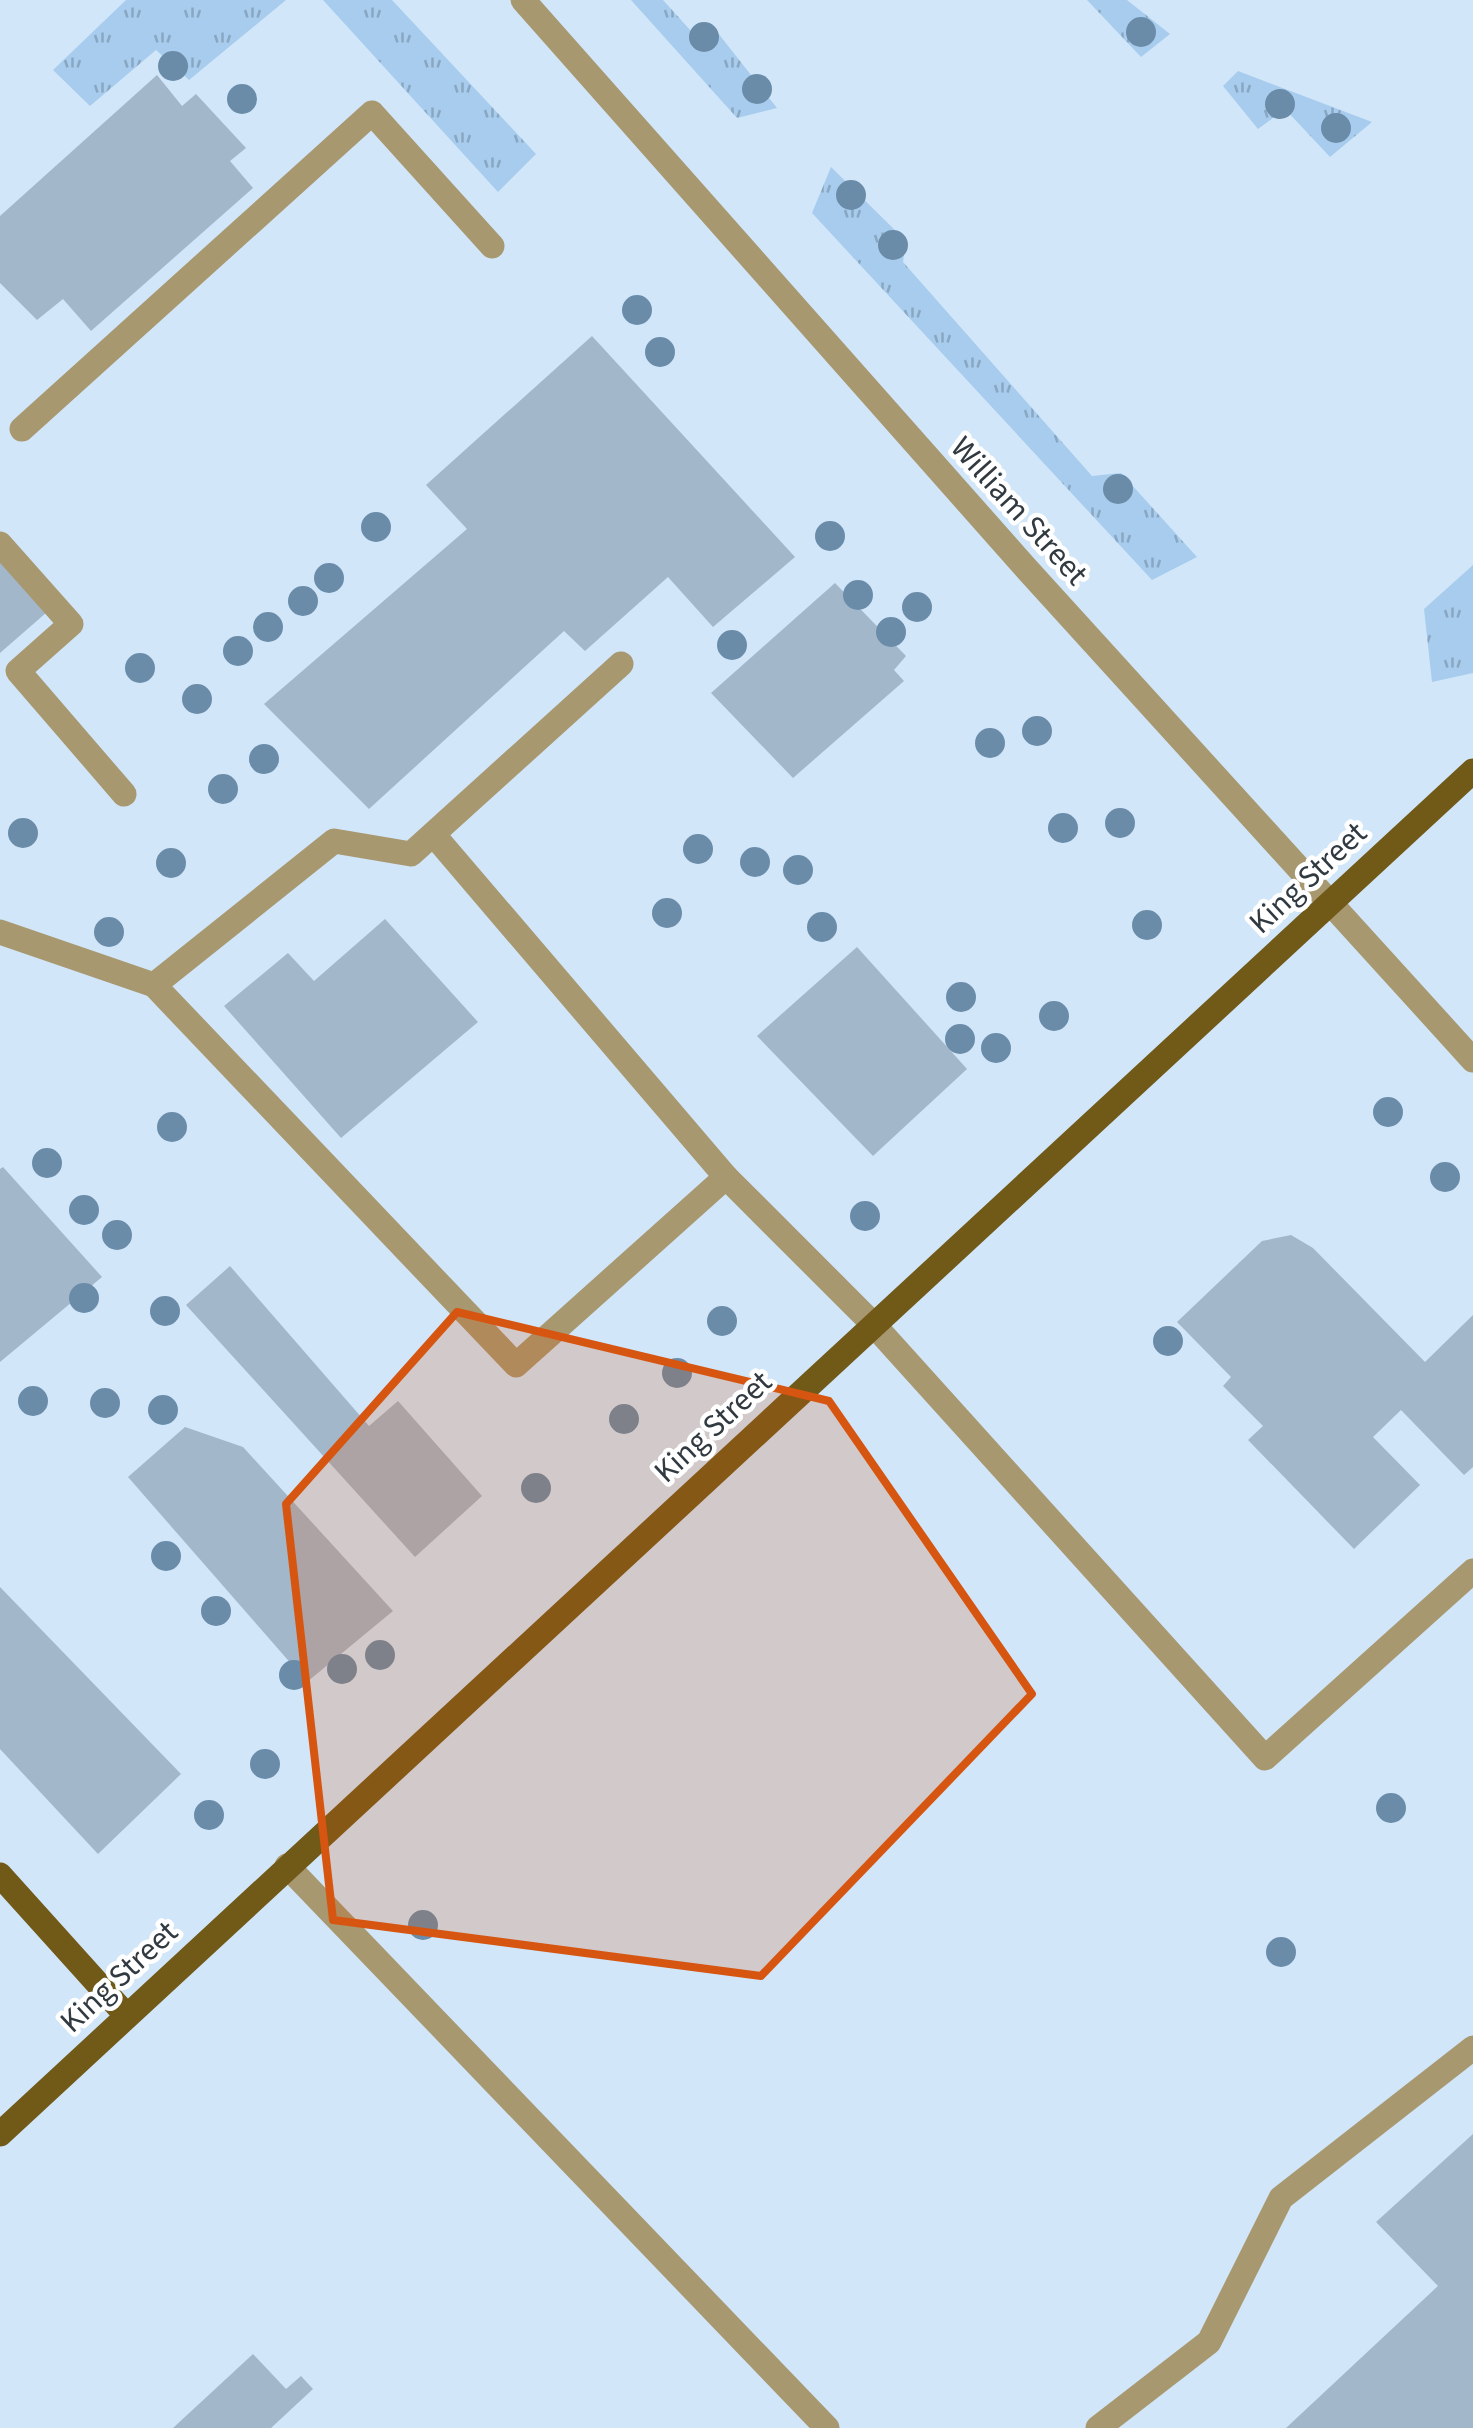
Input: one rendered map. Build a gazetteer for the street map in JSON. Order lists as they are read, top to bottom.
{
  "streets": {
    "main road": ["King Street"],
    "street": ["William Street"]
  },
  "crossings": [
    ["William Street", "King Street"]
  ]
}
